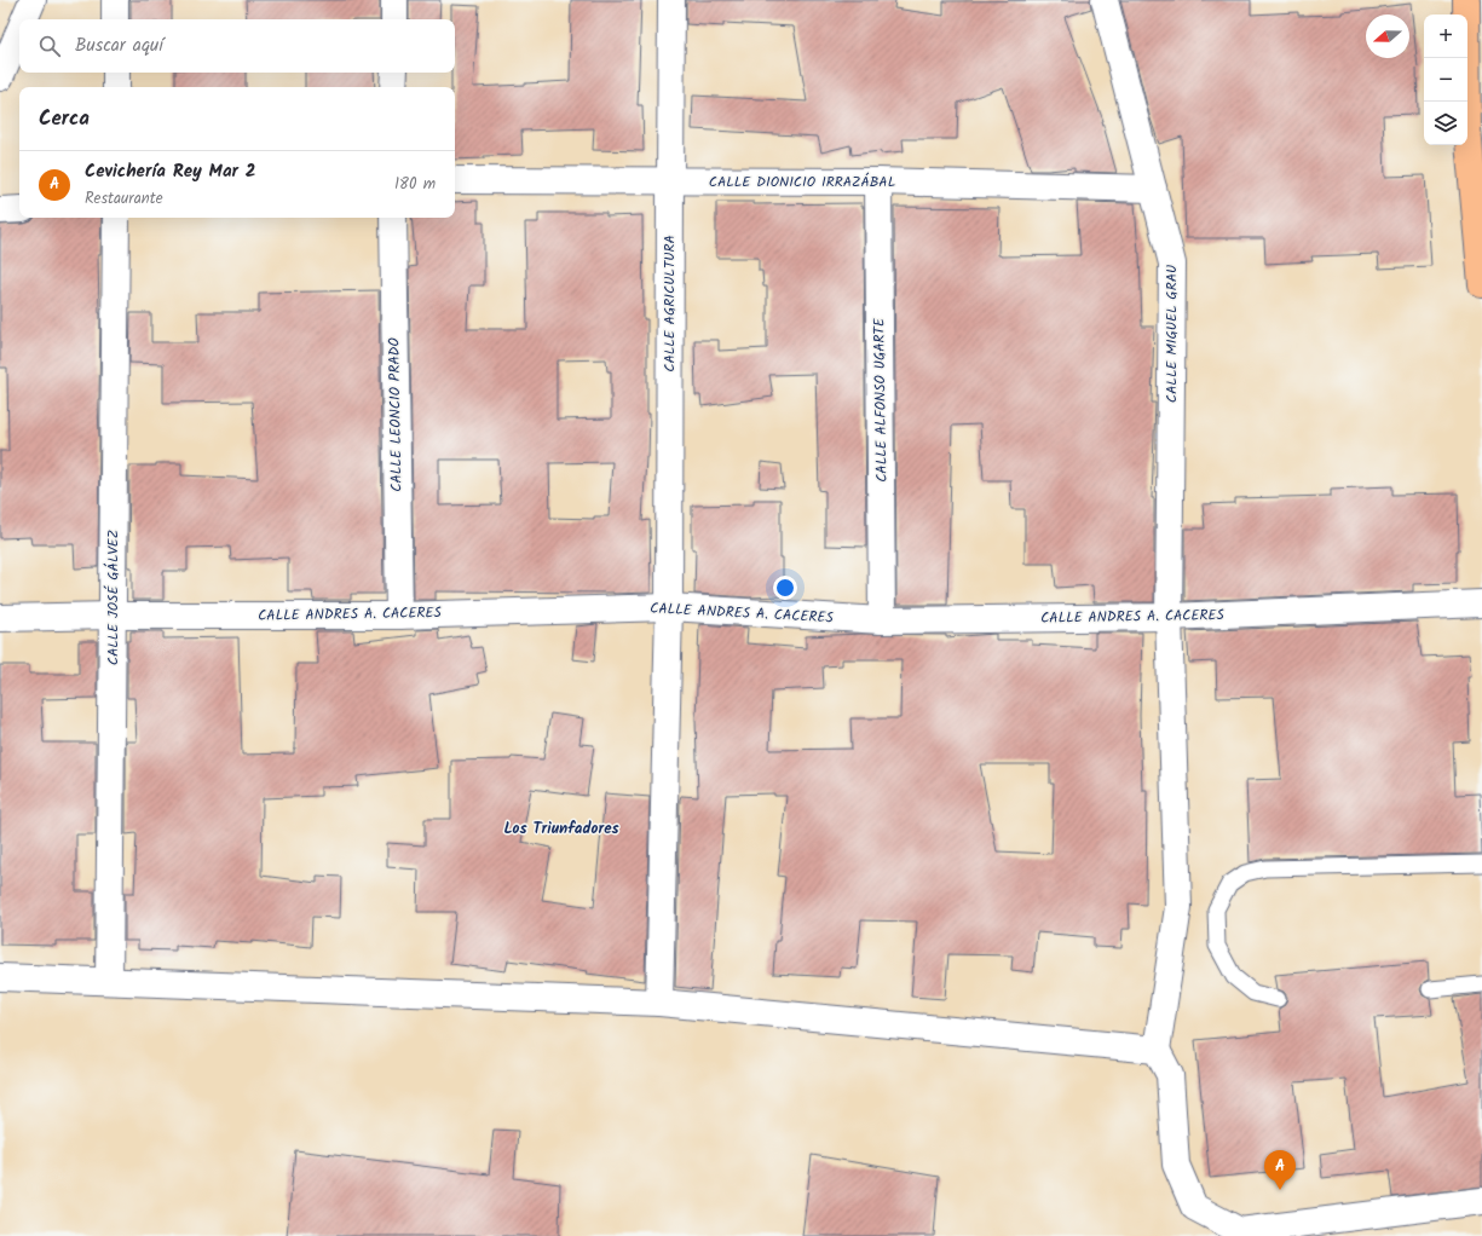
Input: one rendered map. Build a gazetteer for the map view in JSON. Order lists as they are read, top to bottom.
{
  "streets": {
    "street": [
      "CALLE DIONICIO IRRAZÁBAL",
      "CALLE AGRICULTURA",
      "CALLE MIGUEL GRAU",
      "CALLE ALFONSO UGARTE",
      "CALLE LEONCIO PRADO",
      "CALLE JOSÉ GÁLVEZ",
      "CALLE ANDRES A. CACERES"
    ]
  },
  "crossings": [
    ["CALLE DIONICIO IRRAZÁBAL", "CALLE AGRICULTURA"],
    ["CALLE DIONICIO IRRAZÁBAL", "CALLE MIGUEL GRAU"],
    ["CALLE DIONICIO IRRAZÁBAL", "CALLE ALFONSO UGARTE"],
    ["CALLE AGRICULTURA", "CALLE ANDRES A. CACERES"],
    ["CALLE MIGUEL GRAU", "CALLE ANDRES A. CACERES"],
    ["CALLE ALFONSO UGARTE", "CALLE ANDRES A. CACERES"],
    ["CALLE LEONCIO PRADO", "CALLE ANDRES A. CACERES"],
    ["CALLE JOSÉ GÁLVEZ", "CALLE ANDRES A. CACERES"]
  ],
  "districts": ["Los Triunfadores"],
  "north": "left",
  "page": {
    "map_buttons": ["+", "−"],
    "search": "Buscar aquí",
    "heading": "Cerca",
    "list": [
      {
        "mark": "A",
        "name": "Cevichería Rey Mar 2",
        "note": "Restaurante",
        "value": "180 m"
      }
    ],
    "pins": "A"
  }
}
